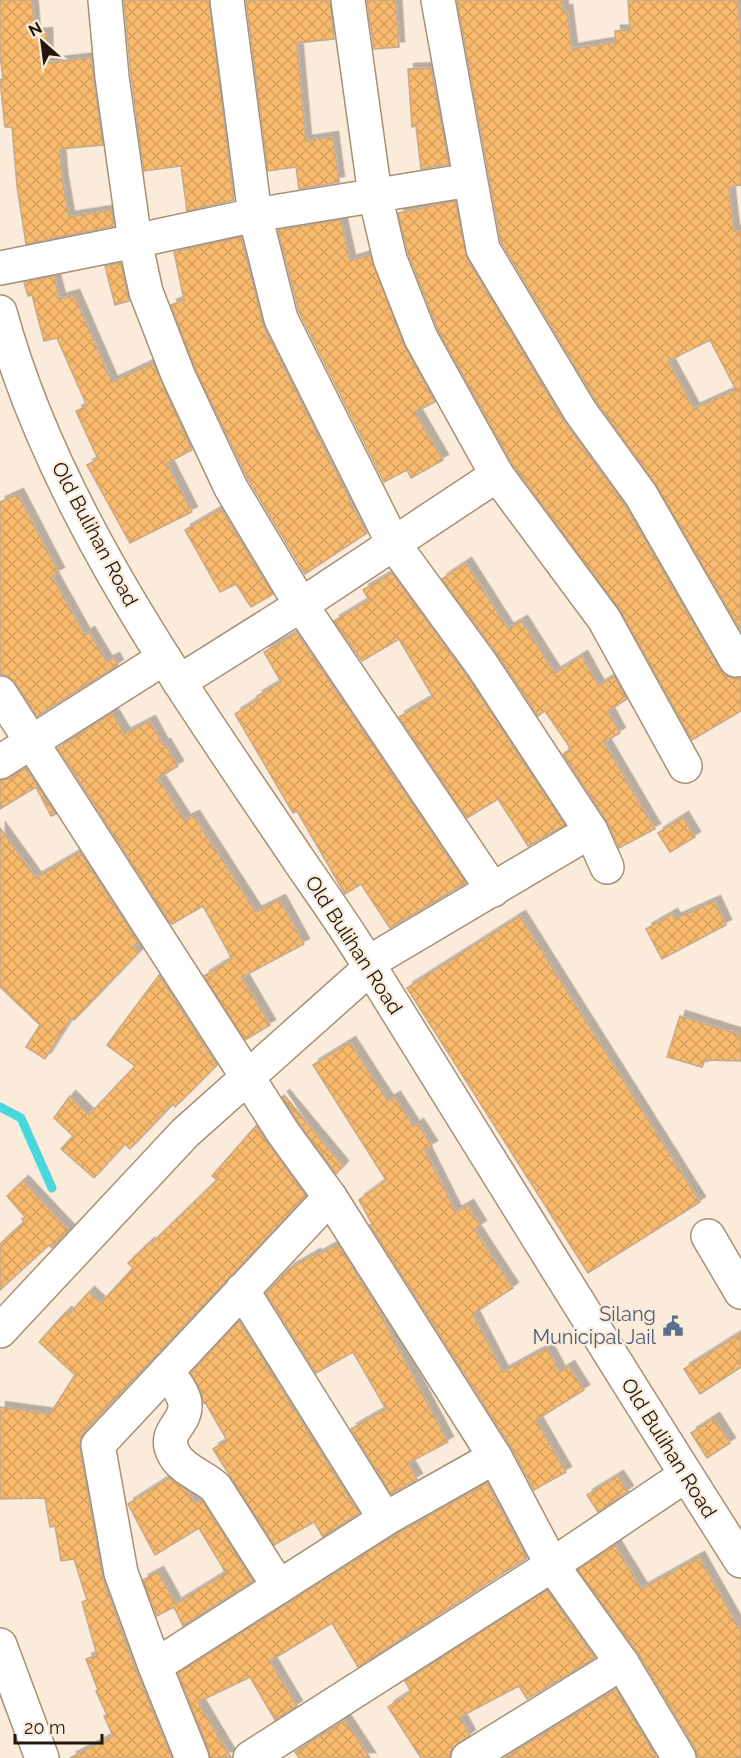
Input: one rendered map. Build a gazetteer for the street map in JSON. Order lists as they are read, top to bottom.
{
  "streets": {
    "street": ["Old Bulihan Road"]
  },
  "places": {
    "public building": ["Silang Municipal Jail"]
  },
  "scale_bar": "20 m",
  "north": "top left"
}
